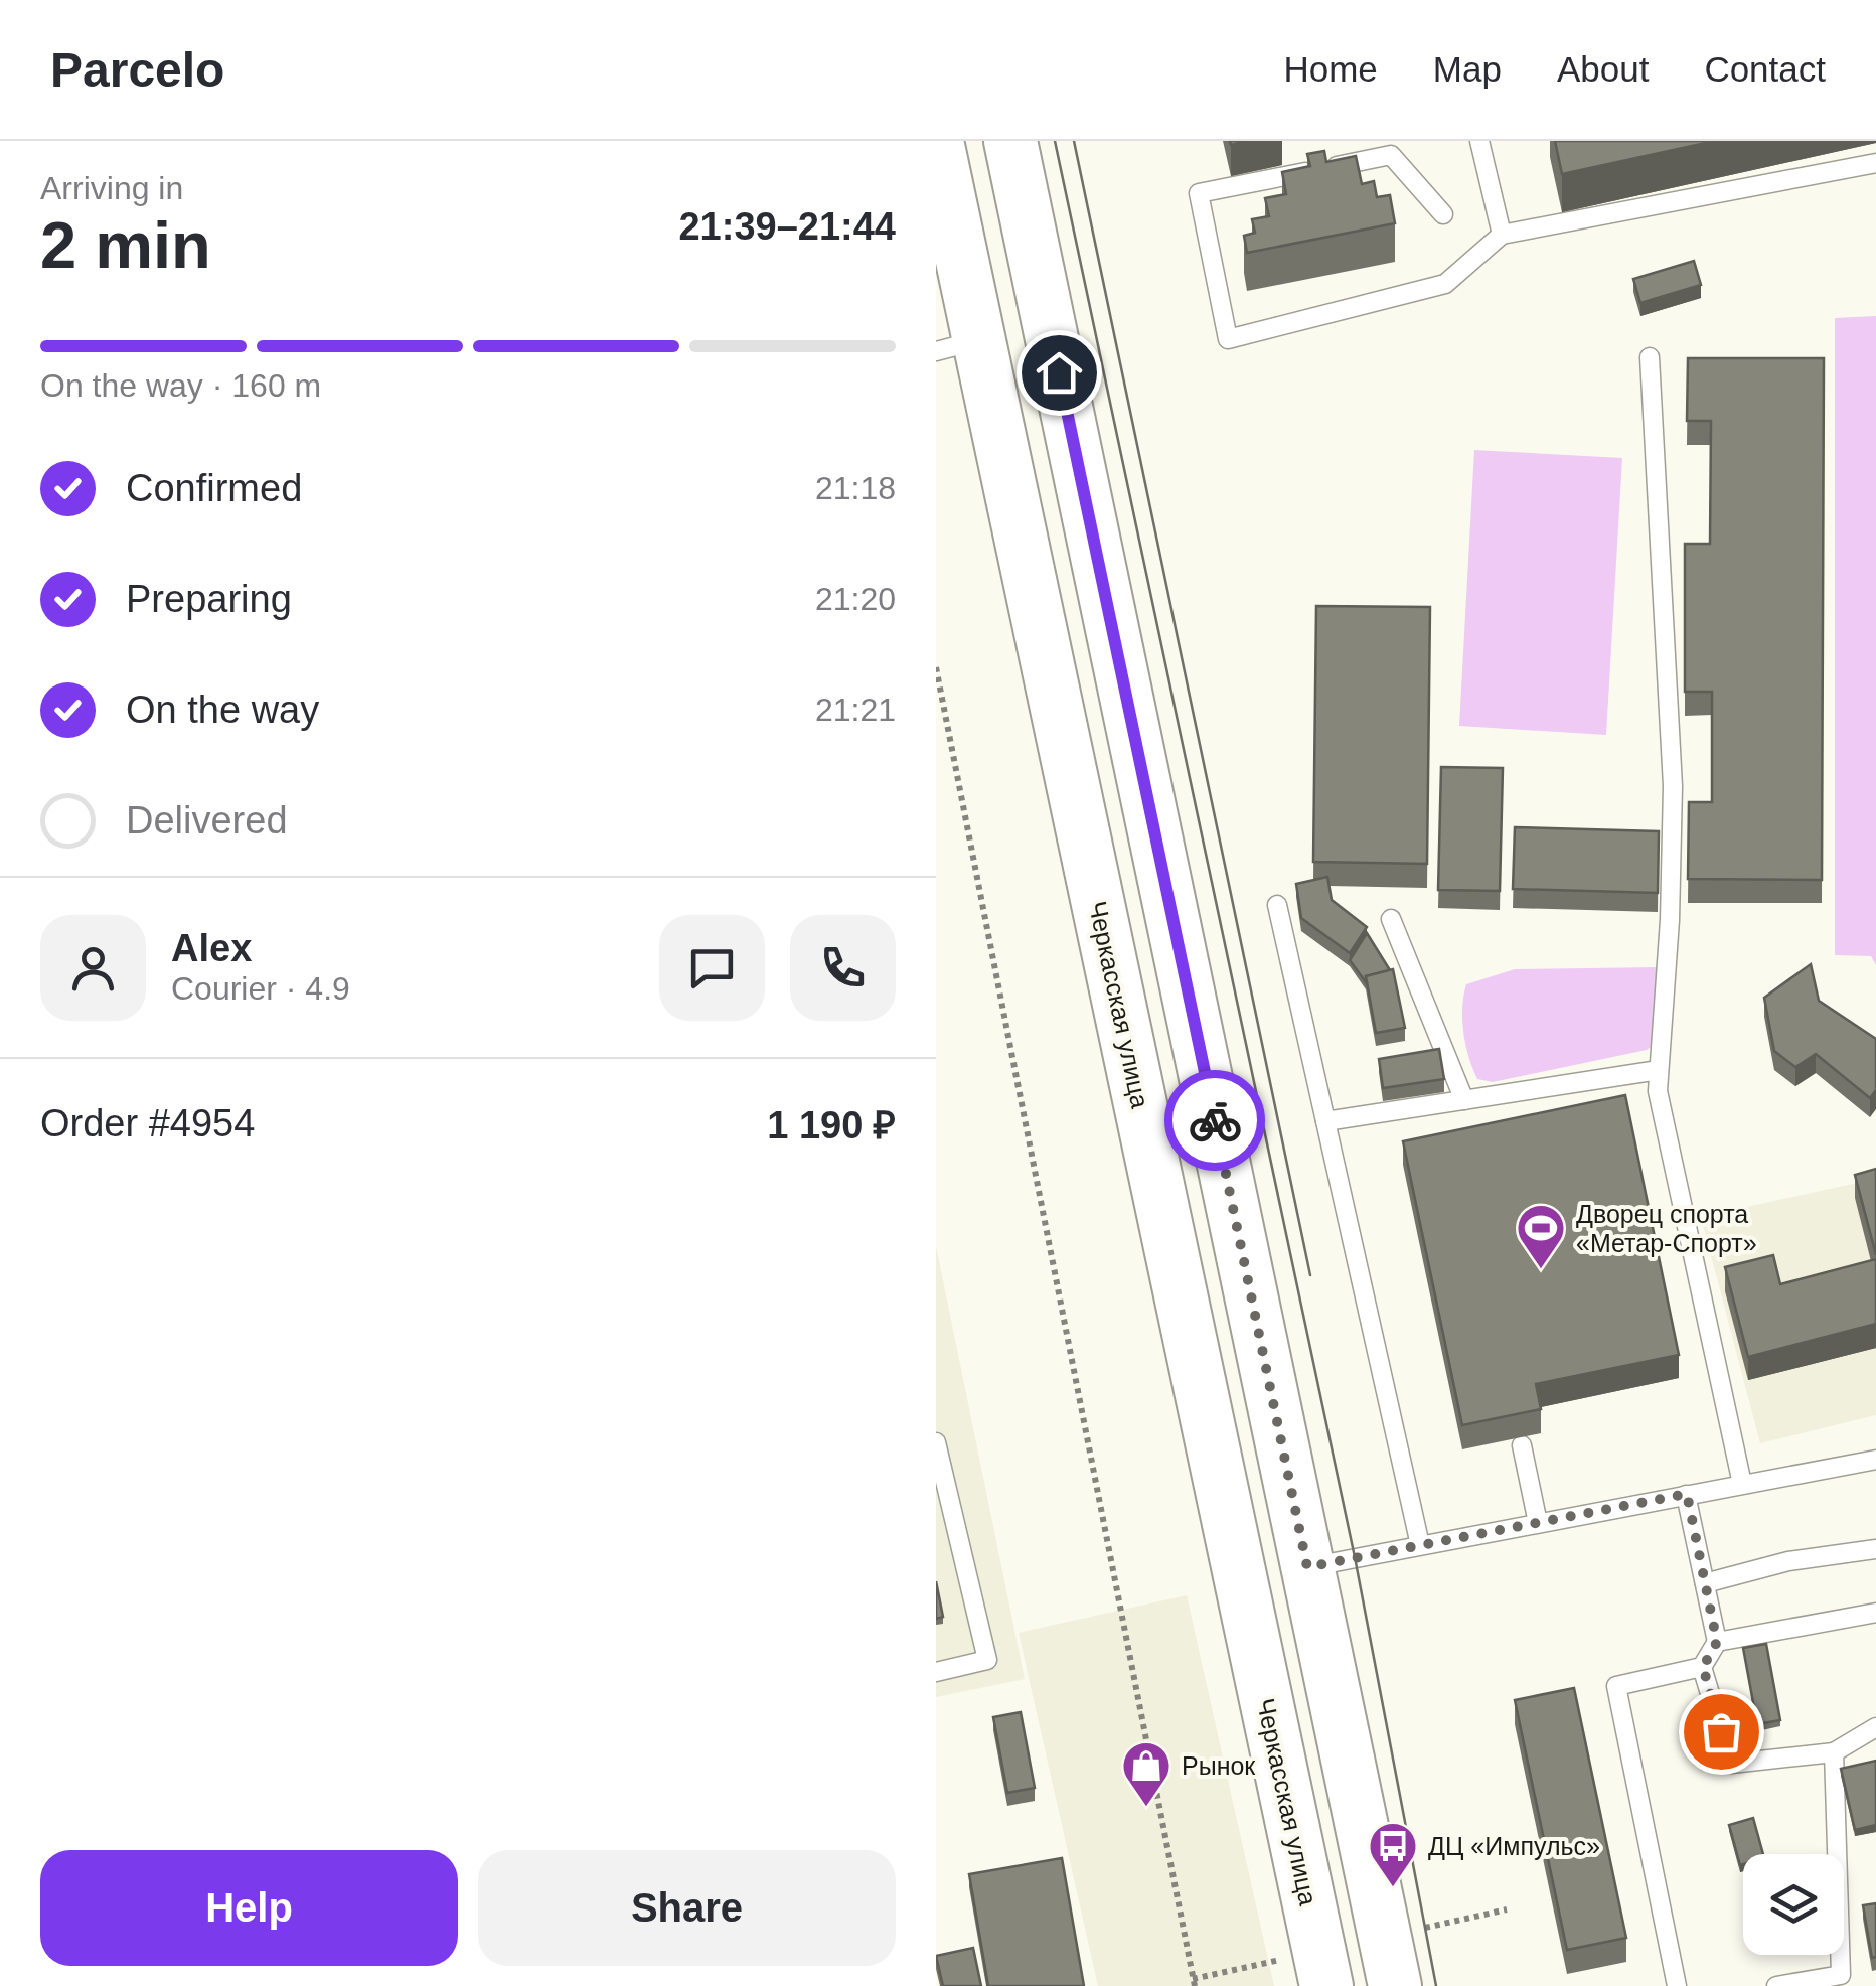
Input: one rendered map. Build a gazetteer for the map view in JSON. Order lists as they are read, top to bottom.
{
  "streets": {
    "main road": ["Черкасская улица"]
  },
  "places": {
    "sports": ["Дворец спорта «Метар-Спорт»"],
    "shop": ["Рынок"],
    "bus stop": ["ДЦ «Импульс»"]
  },
  "page": {
    "header": "Parcelo",
    "nav": [
      "Home",
      "Map",
      "About",
      "Contact"
    ],
    "heading": ["2 min", "Arriving in", "21:39–21:44"],
    "panel": [
      "Alex",
      "Courier · 4.9",
      "Order #4954",
      "1 190 ₽"
    ],
    "bar": "On the way · 160 m",
    "list": [
      ["Confirmed", "21:18"],
      ["Preparing", "21:20"],
      ["On the way", "21:21"],
      "Delivered"
    ],
    "buttons": ["Help", "Share"]
  }
}
